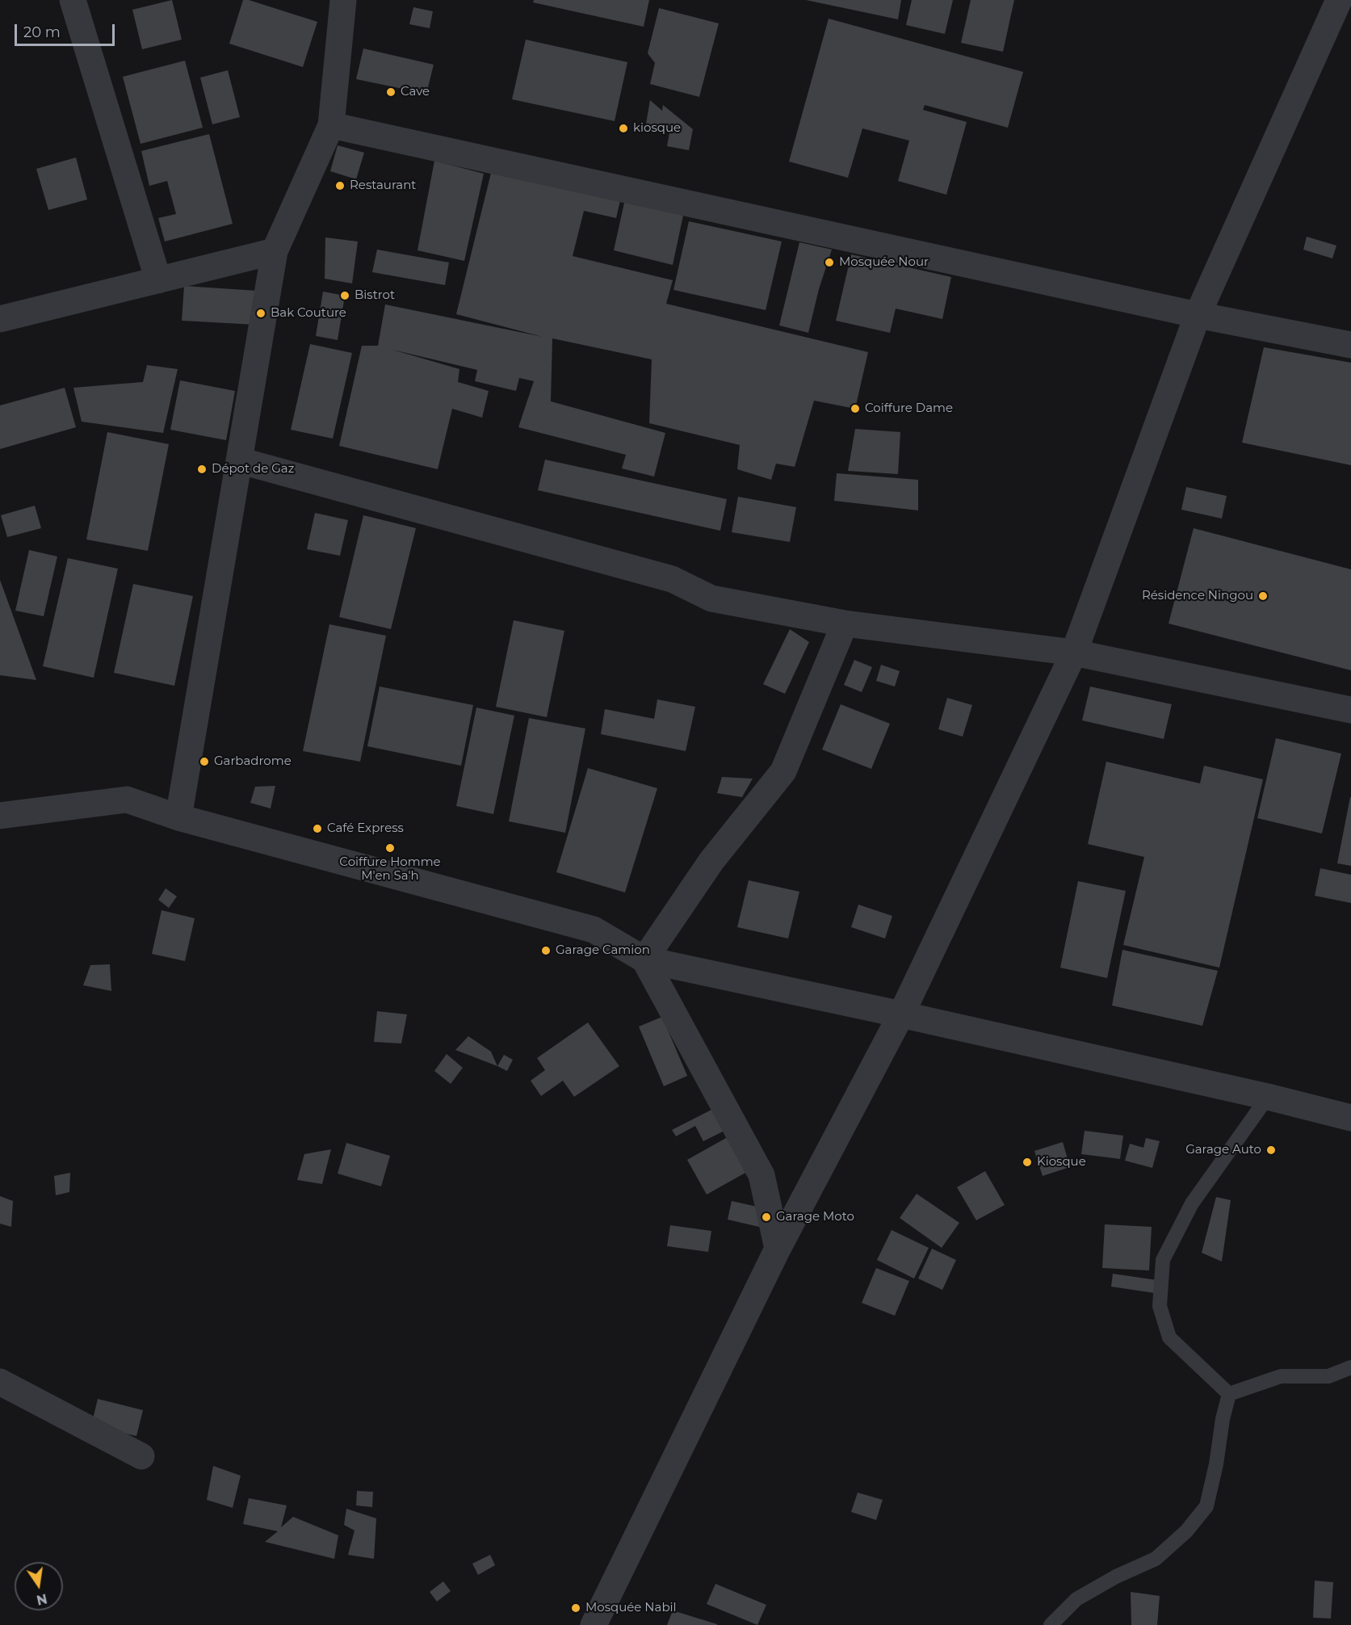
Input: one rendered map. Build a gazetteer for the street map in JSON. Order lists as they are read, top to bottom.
{
  "places": [
    "Cave",
    "kiosque",
    "Restaurant",
    "Mosquée Nour",
    "Bistrot",
    "Bak Couture",
    "Coiffure Dame",
    "Dépot de Gaz",
    "Résidence Ningou",
    "Garbadrome",
    "Café Express",
    "Coiffure Homme M'en Sa'h",
    "Garage Camion",
    "Garage Auto",
    "Kiosque",
    "Garage Moto",
    "Mosquée Nabil"
  ],
  "scale_bar": "20 m",
  "north": "bottom"
}
